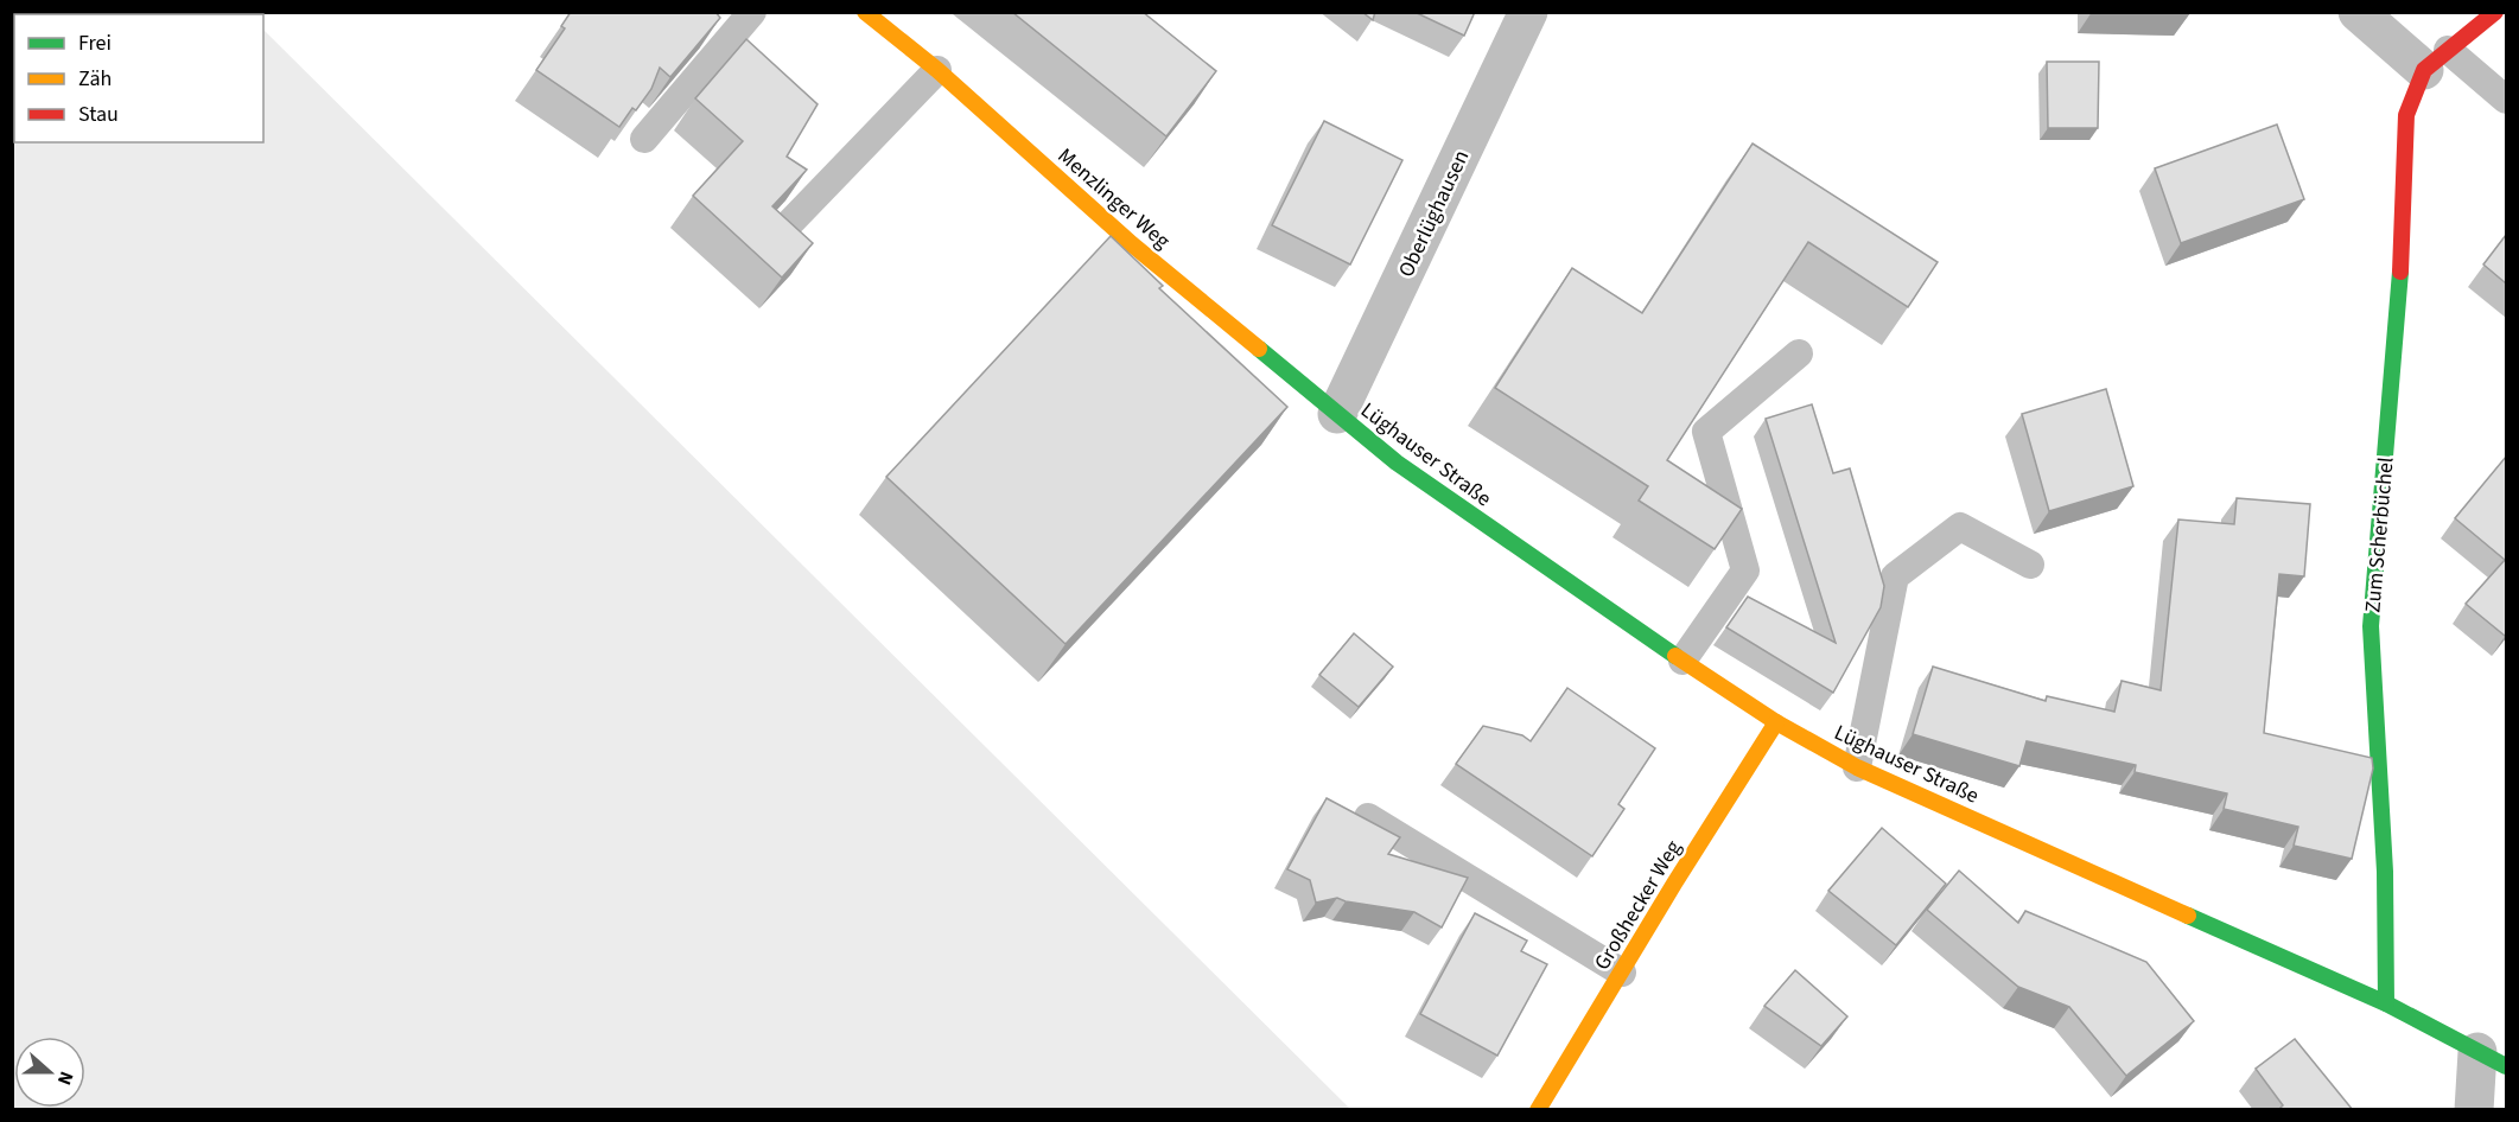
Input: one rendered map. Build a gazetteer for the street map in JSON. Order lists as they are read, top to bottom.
{
  "streets": {
    "street": [
      "Menzlinger Weg",
      "Oberlüghausen",
      "Lüghauser Straße",
      "Zum Scherbüchel",
      "Großhecker Weg"
    ]
  },
  "crossings": [
    ["Menzlinger Weg", "Oberlüghausen"],
    ["Menzlinger Weg", "Lüghauser Straße"],
    ["Oberlüghausen", "Lüghauser Straße"],
    ["Lüghauser Straße", "Zum Scherbüchel"],
    ["Lüghauser Straße", "Großhecker Weg"]
  ],
  "legend": ["Frei", "Zäh", "Stau"],
  "north": "right"
}
